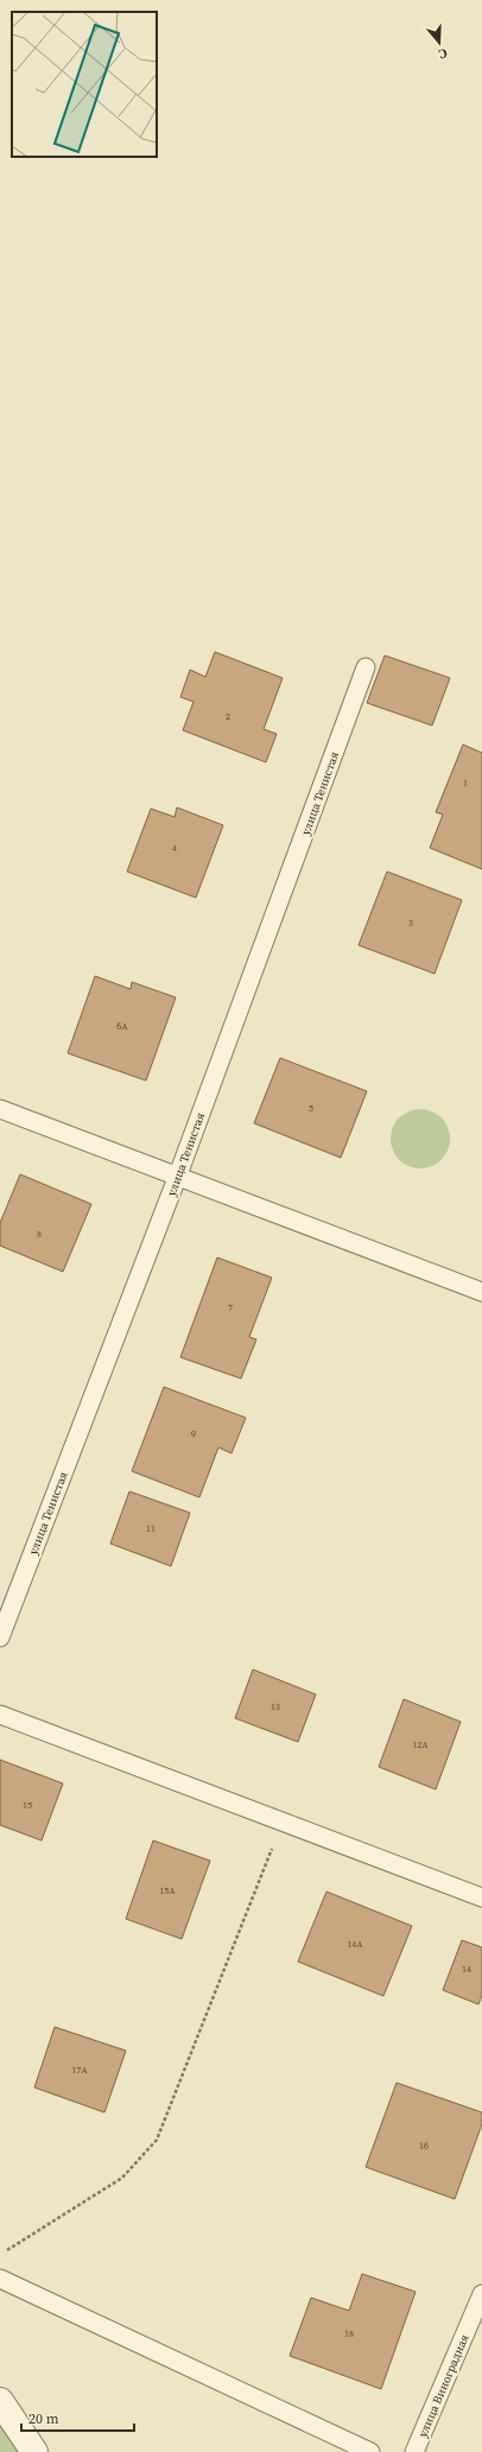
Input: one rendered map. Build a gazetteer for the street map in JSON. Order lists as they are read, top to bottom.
{
  "streets": {
    "lane": ["улица Тенистая", "улица Виноградная"]
  },
  "house_numbers": [
    "2",
    "1",
    "4",
    "3",
    "6А",
    "5",
    "8",
    "7",
    "9",
    "11",
    "13",
    "12А",
    "15",
    "15А",
    "14А",
    "14",
    "17А",
    "16",
    "18"
  ],
  "scale_bar": "20 m",
  "north": "bottom"
}
